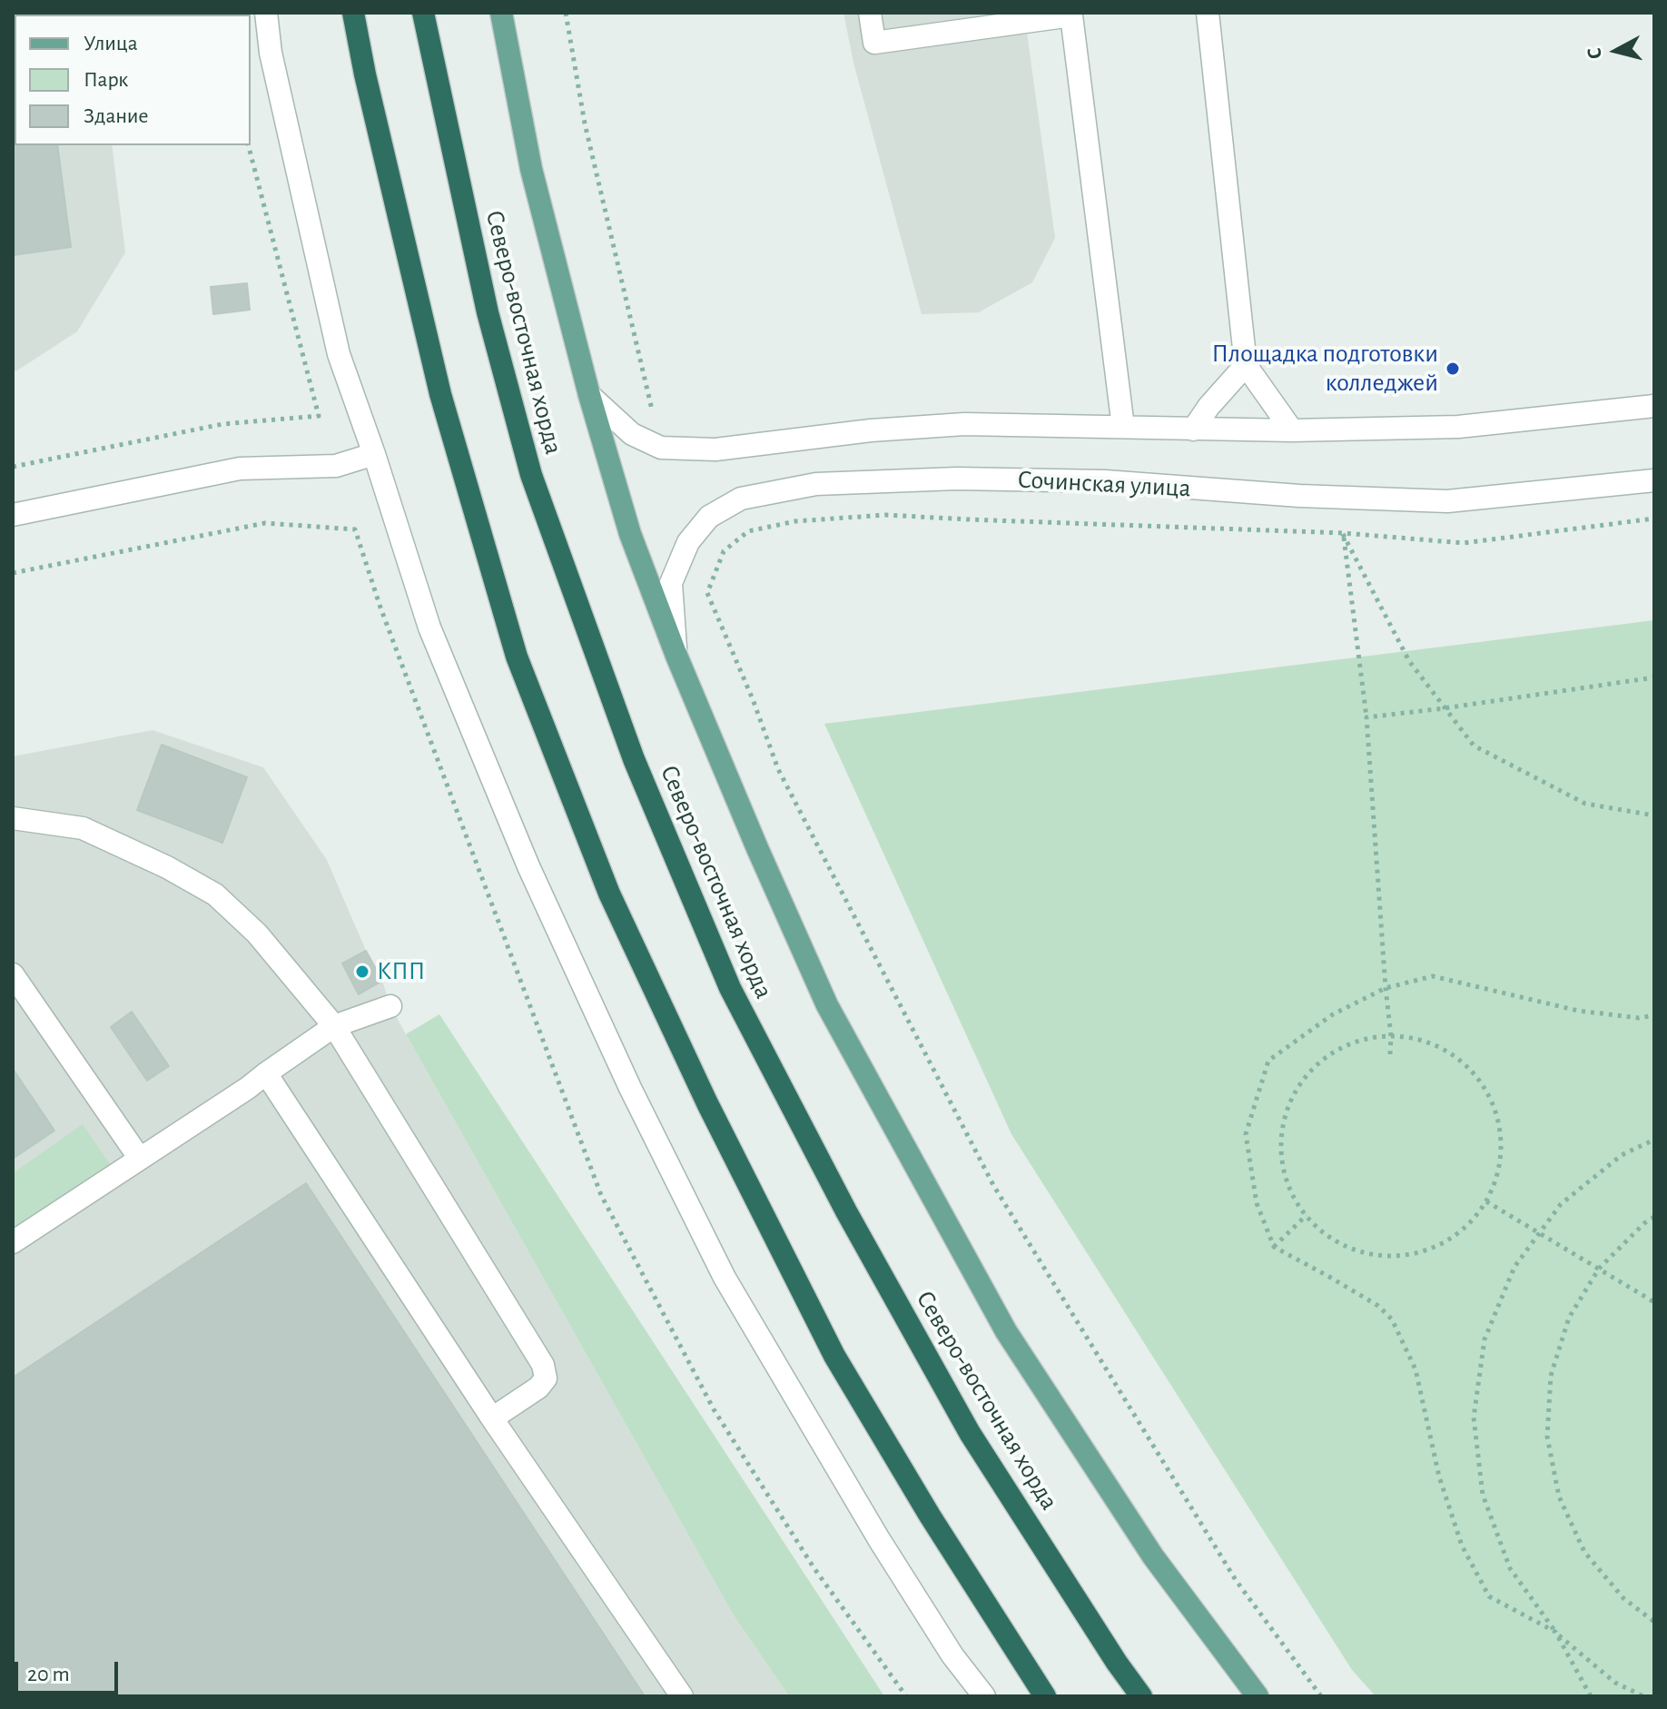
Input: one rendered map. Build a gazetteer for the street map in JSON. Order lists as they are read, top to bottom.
{
  "streets": {
    "highway": ["Северо-восточная хорда"],
    "street": ["Сочинская улица"]
  },
  "places": ["Площадка подготовки колледжей", "КПП"],
  "legend": ["Улица", "Парк", "Здание"],
  "scale_bar": "20 m",
  "north": "left"
}
